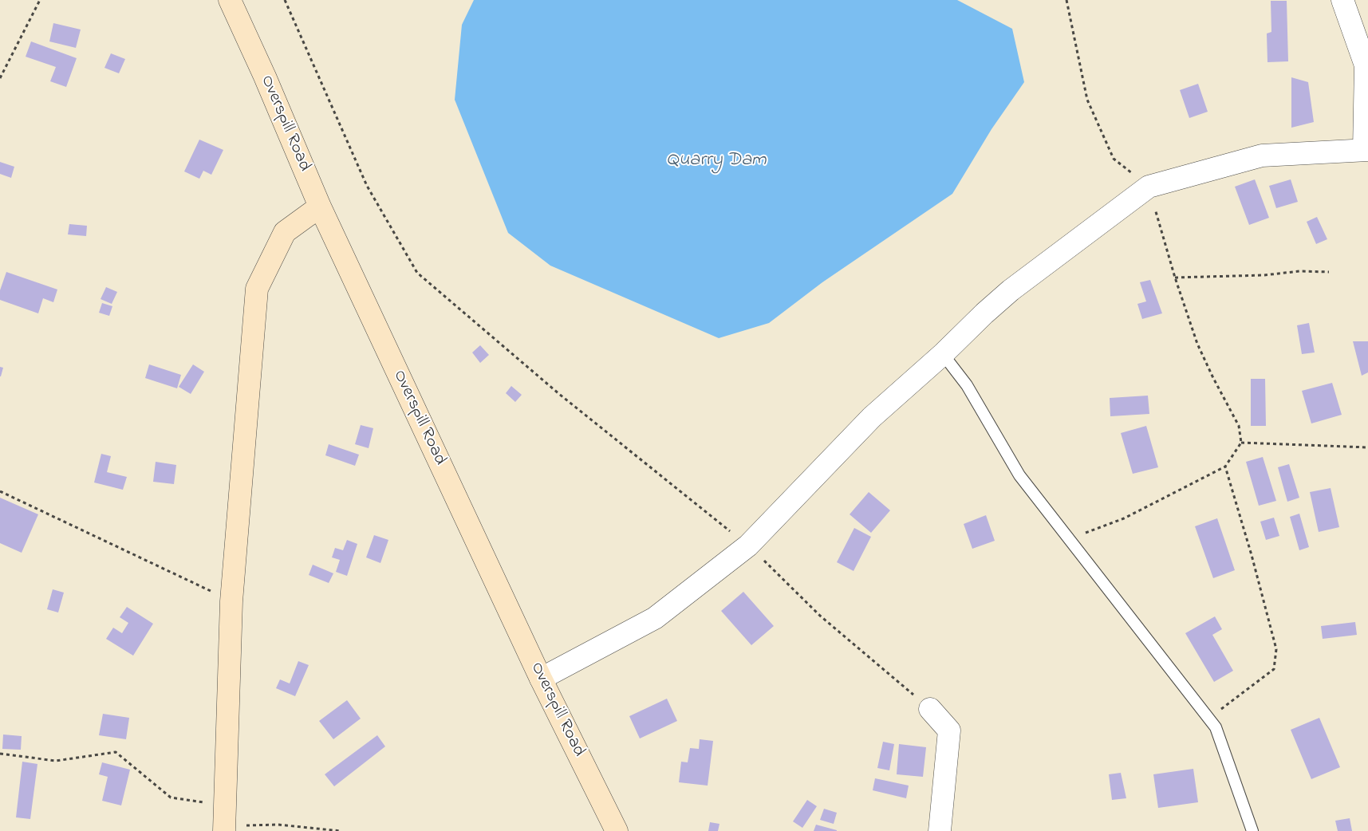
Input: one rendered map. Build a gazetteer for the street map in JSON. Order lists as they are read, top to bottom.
{
  "streets": {
    "street": ["Overspill Road"]
  },
  "water": ["Quarry Dam"]
}
